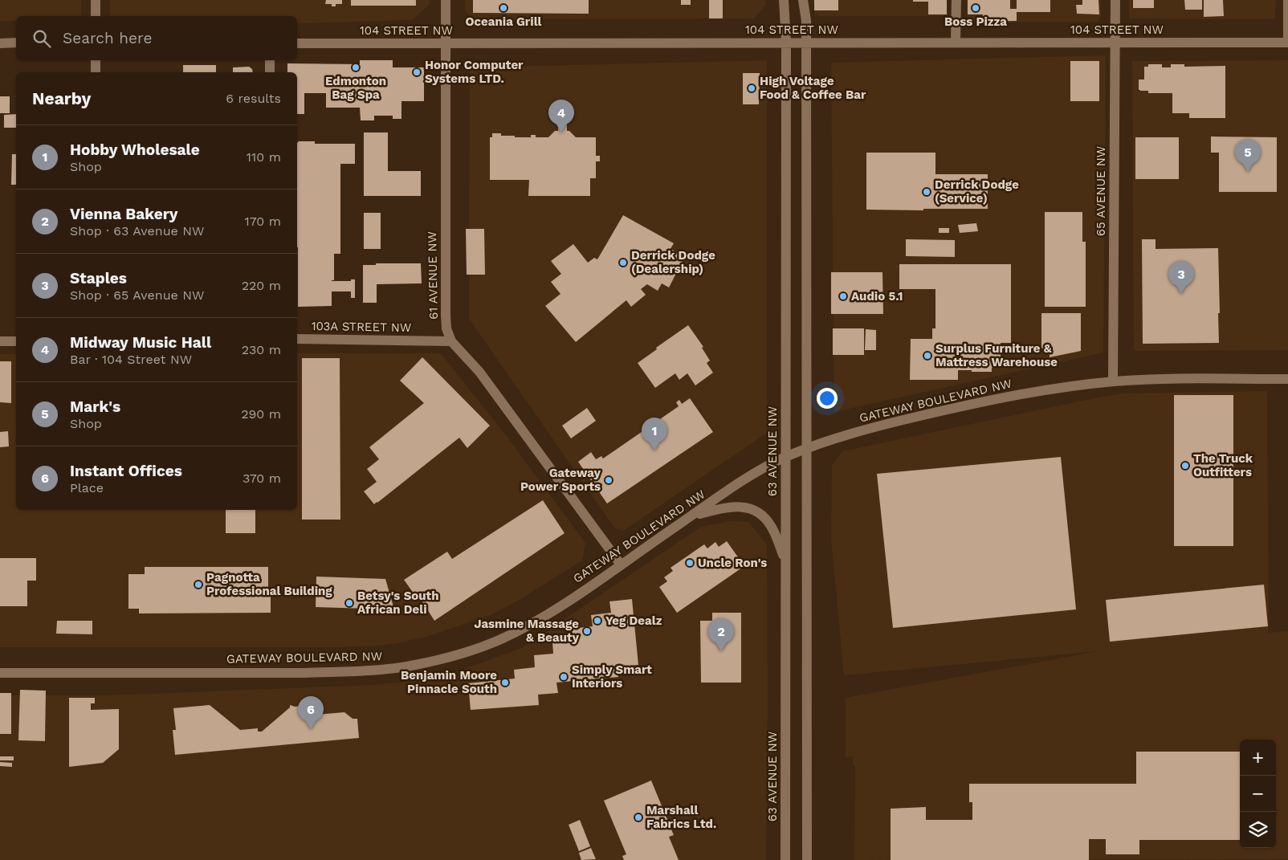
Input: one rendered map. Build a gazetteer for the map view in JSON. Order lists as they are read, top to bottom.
{
  "streets": {
    "main road": [
      "104 STREET NW",
      "65 AVENUE NW",
      "61 AVENUE NW",
      "103A STREET NW",
      "GATEWAY BOULEVARD NW",
      "63 AVENUE NW"
    ]
  },
  "crossings": [
    ["104 STREET NW", "65 AVENUE NW"],
    ["104 STREET NW", "61 AVENUE NW"],
    ["104 STREET NW", "63 AVENUE NW"],
    ["65 AVENUE NW", "GATEWAY BOULEVARD NW"],
    ["61 AVENUE NW", "103A STREET NW"],
    ["61 AVENUE NW", "GATEWAY BOULEVARD NW"],
    ["GATEWAY BOULEVARD NW", "63 AVENUE NW"]
  ],
  "places": [
    "Oceania Grill",
    "Boss Pizza",
    "Edmonton Bag Spa",
    "Honor Computer Systems LTD.",
    "High Voltage Food & Coffee Bar",
    "Derrick Dodge (Service)",
    "Derrick Dodge (Dealership)",
    "Audio 5.1",
    "Surplus Furniture & Mattress Warehouse",
    "The Truck Outfitters",
    "Gateway Power Sports",
    "Uncle Ron's",
    "Pagnotta Professional Building",
    "Betsy's South African Deli",
    "Yeg Dealz",
    "Jasmine Massage & Beauty",
    "Simply Smart Interiors",
    "Benjamin Moore Pinnacle South",
    "Marshall Fabrics Ltd."
  ],
  "page": {
    "search": "Search here",
    "heading": ["Nearby", "6 results"],
    "pins": [
      "4",
      "5",
      "3",
      "1",
      "2",
      "6"
    ],
    "list": [
      {
        "mark": "1",
        "name": "Hobby Wholesale",
        "note": "Shop",
        "value": "110 m"
      },
      {
        "mark": "2",
        "name": "Vienna Bakery",
        "note": "Shop · 63 Avenue NW",
        "value": "170 m"
      },
      {
        "mark": "3",
        "name": "Staples",
        "note": "Shop · 65 Avenue NW",
        "value": "220 m"
      },
      {
        "mark": "4",
        "name": "Midway Music Hall",
        "note": "Bar · 104 Street NW",
        "value": "230 m"
      },
      {
        "mark": "5",
        "name": "Mark's",
        "note": "Shop",
        "value": "290 m"
      },
      {
        "mark": "6",
        "name": "Instant Offices",
        "note": "Place",
        "value": "370 m"
      }
    ],
    "map_buttons": ["+", "−"]
  }
}
